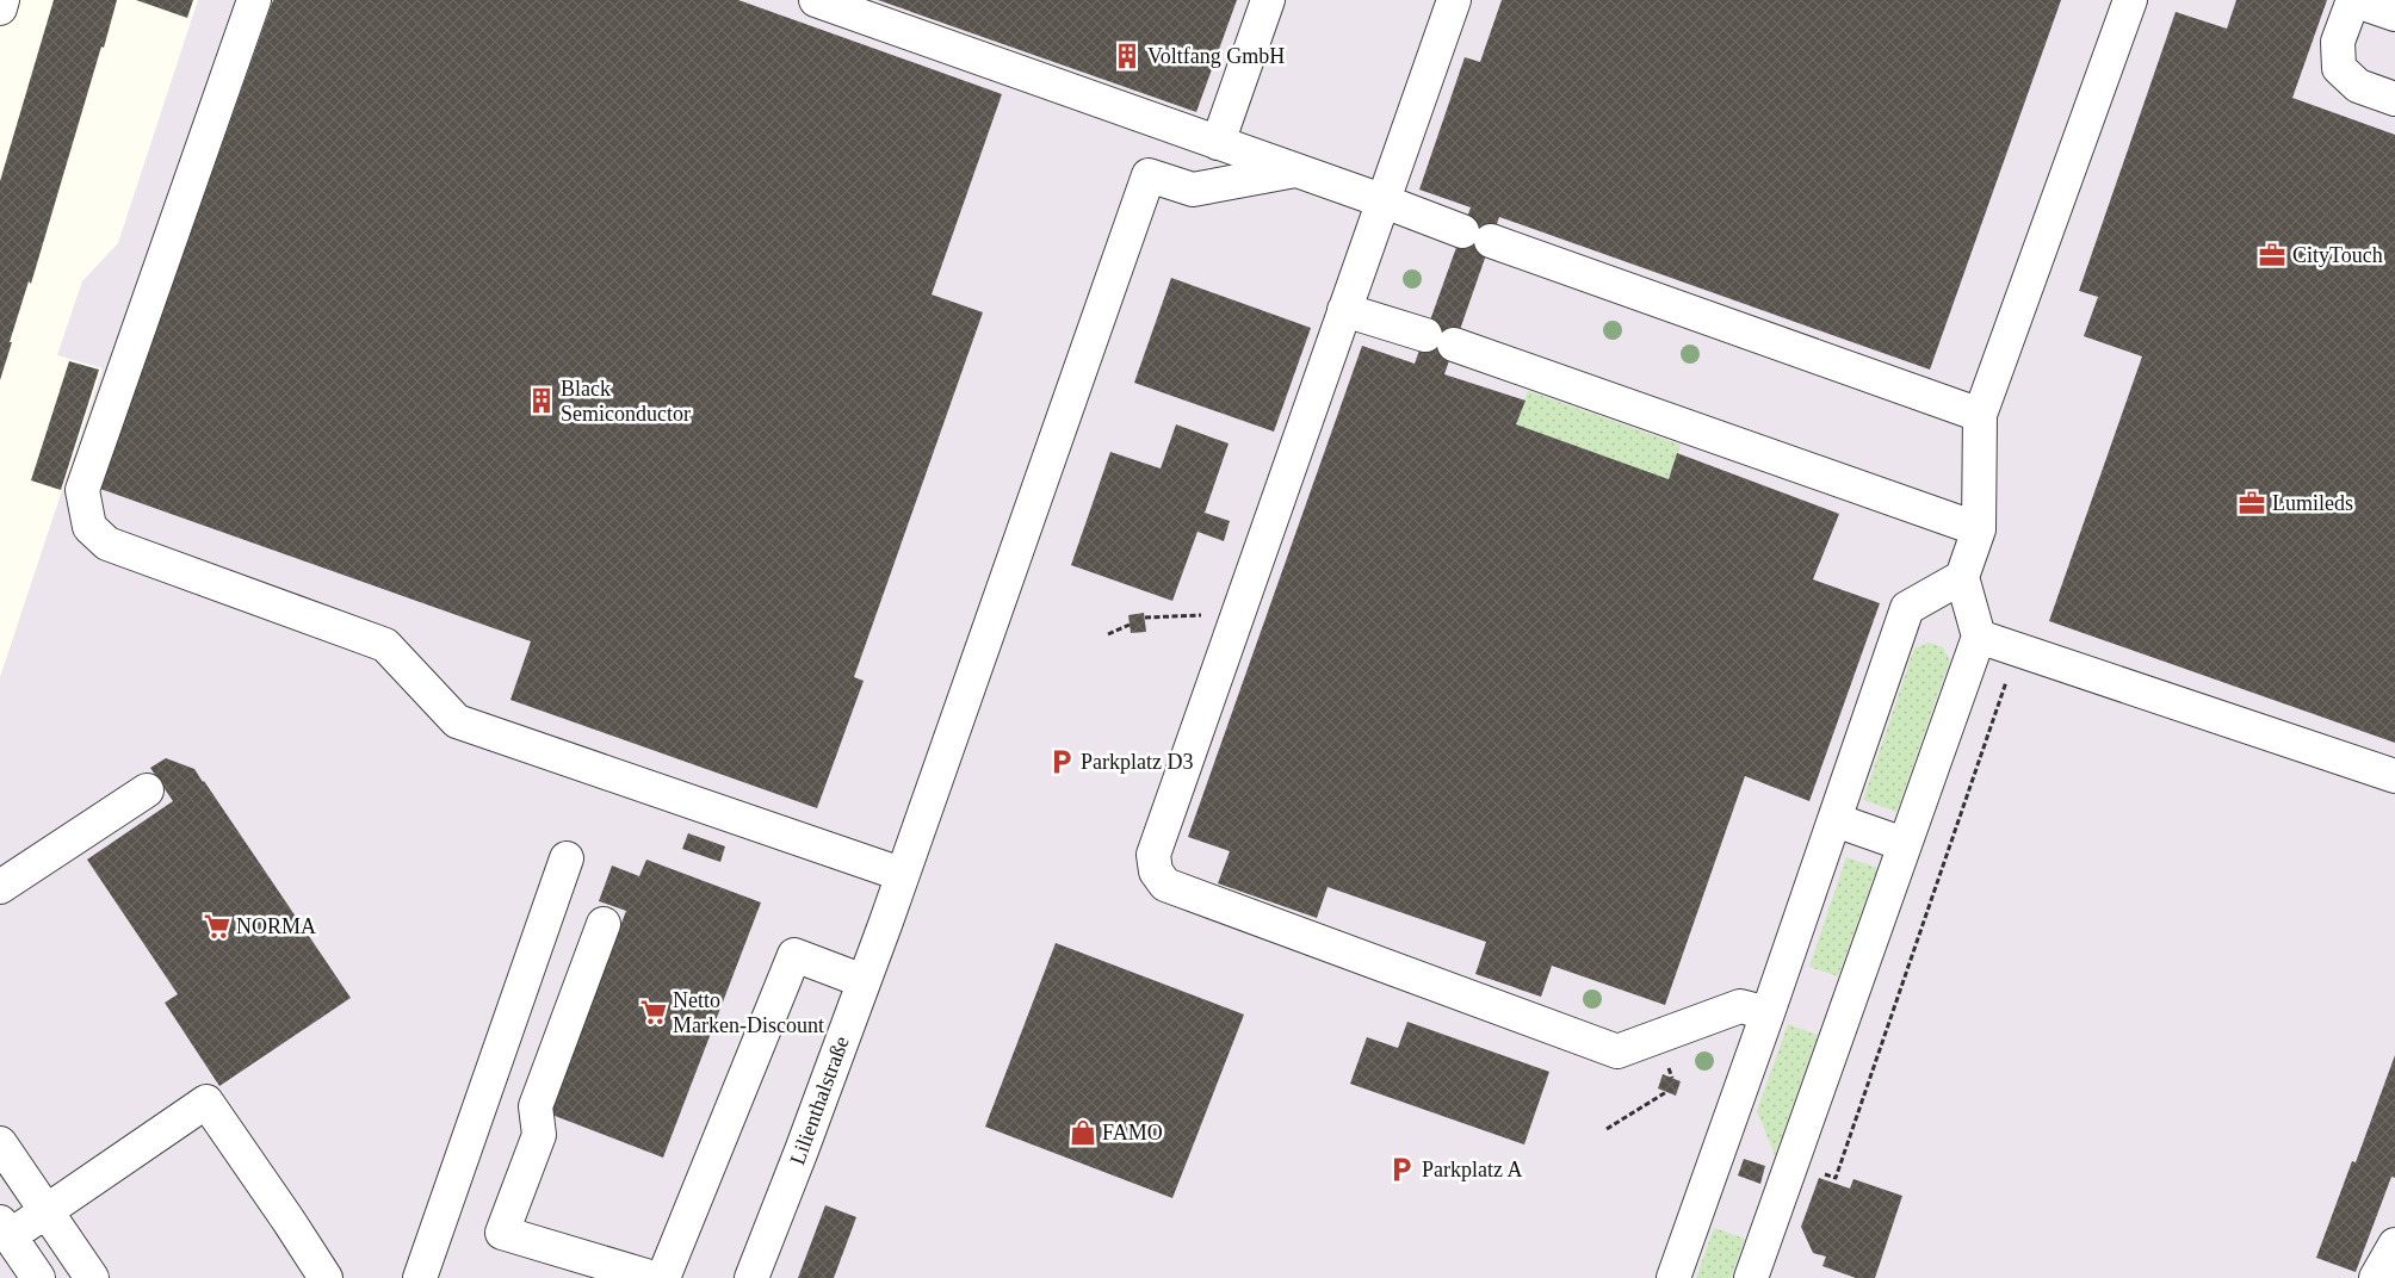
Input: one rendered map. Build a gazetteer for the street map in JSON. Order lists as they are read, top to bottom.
{
  "streets": {
    "street": ["Lilienthalstraße"]
  },
  "places": {
    "building": ["Voltfang GmbH", "Black Semiconductor"],
    "office": ["CityTouch", "Lumileds"],
    "parking": ["Parkplatz D3", "Parkplatz A"],
    "supermarket": ["NORMA", "Netto Marken-Discount"],
    "shop": ["FAMO"]
  }
}
